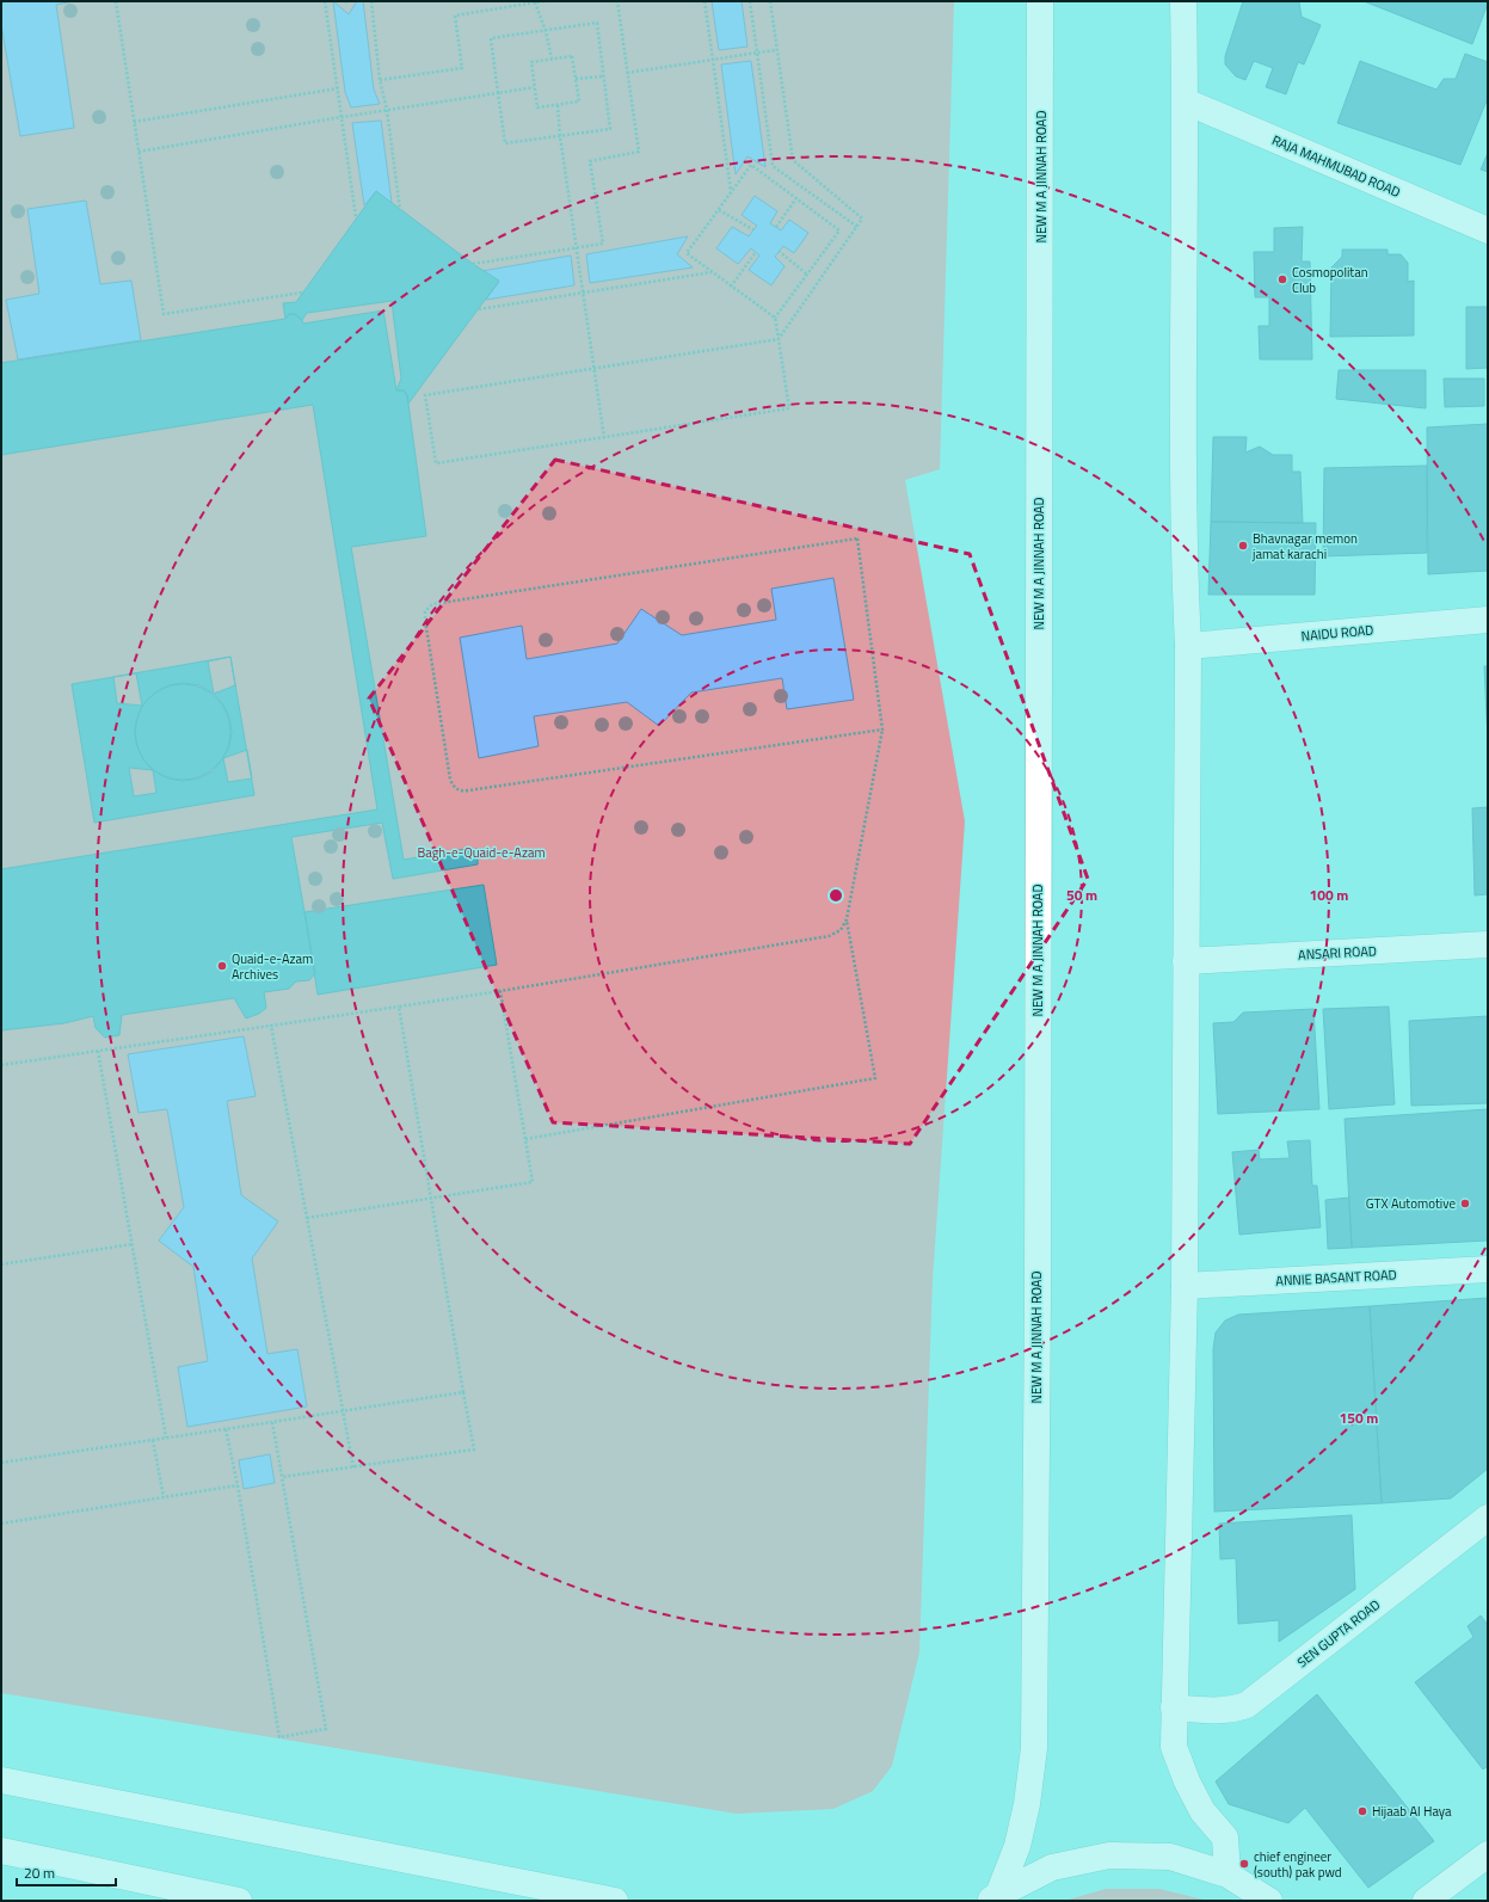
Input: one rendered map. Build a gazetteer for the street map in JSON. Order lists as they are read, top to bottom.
{
  "streets": {
    "main road": [
      "RAJA MAHMUBAD ROAD",
      "NEW M A JINNAH ROAD",
      "NAIDU ROAD",
      "ANSARI ROAD",
      "ANNIE BASANT ROAD",
      "SEN GUPTA ROAD"
    ]
  },
  "parks": ["Bagh-e-Quaid-e-Azam"],
  "places": [
    "Cosmopolitan Club",
    "Bhavnagar memon jamat karachi",
    "Quaid-e-Azam Archives",
    "GTX Automotive",
    "Hijaab Al Haya",
    "chief engineer (south) pak pwd"
  ],
  "scale_bar": "20 m",
  "rings": ["50 m", "100 m", "150 m"]
}
